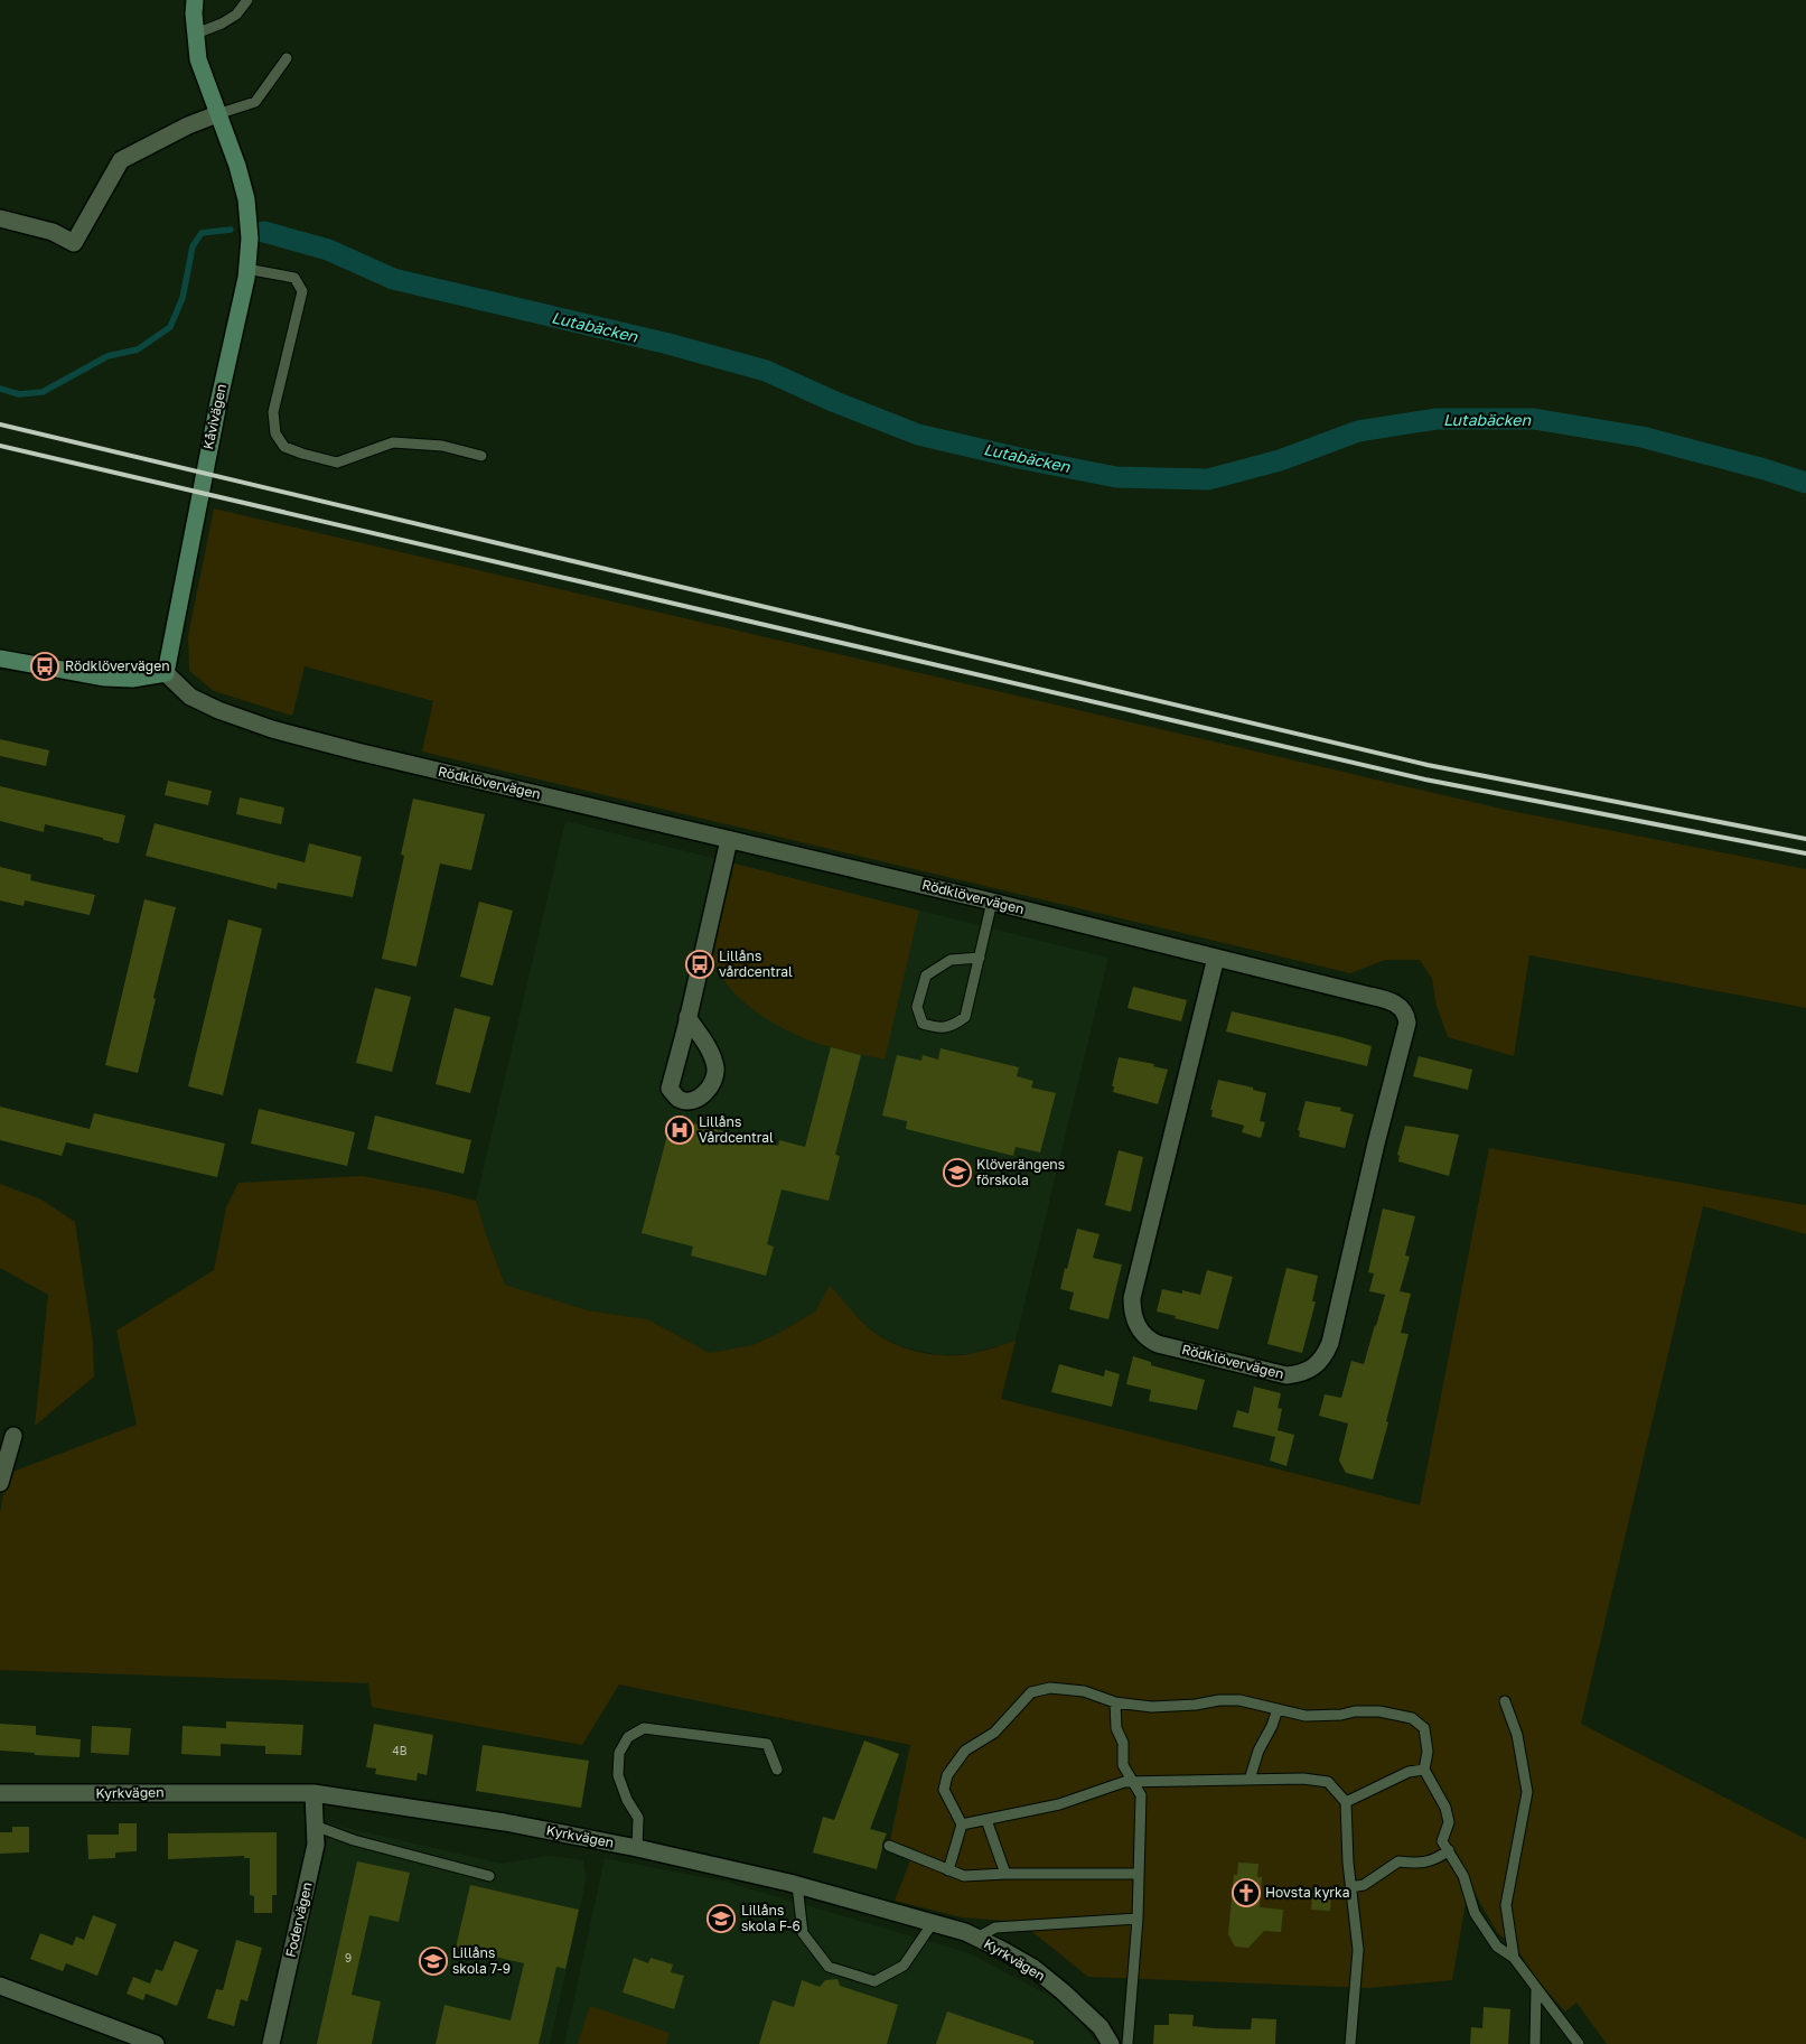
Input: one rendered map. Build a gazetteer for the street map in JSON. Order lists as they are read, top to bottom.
{
  "streets": {
    "street": [
      "Kåvivägen",
      "Rödklövervägen",
      "Kyrkvägen",
      "Fodervägen"
    ]
  },
  "crossings": [
    ["Kåvivägen", "Rödklövervägen"],
    ["Kyrkvägen", "Fodervägen"]
  ],
  "water": ["Lutabäcken"],
  "places": {
    "bus stop": ["Rödklövervägen", "Lillåns vårdcentral"],
    "hospital": ["Lillåns Vårdcentral"],
    "school or university": ["Klöverängens förskola", "Lillåns skola F-6", "Lillåns skola 7-9"],
    "church": ["Hovsta kyrka"]
  },
  "house_numbers": ["4B", "9"]
}
